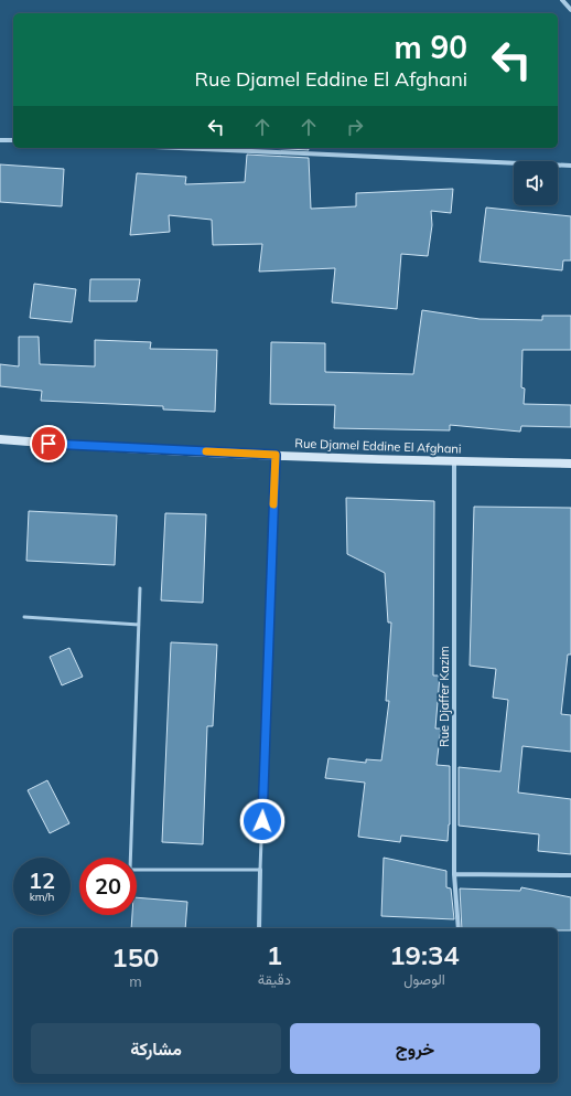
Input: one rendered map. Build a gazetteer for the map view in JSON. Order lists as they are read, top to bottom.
{
  "streets": {
    "main road": ["Rue Djamel Eddine El Afghani"],
    "street": ["Rue Djaffer Kazim"]
  },
  "crossings": [
    ["Rue Djamel Eddine El Afghani", "Rue Djaffer Kazim"]
  ],
  "page": {
    "turn": ["90 m", "Rue Djamel Eddine El Afghani"],
    "speed": "12 km/h",
    "limit": "20",
    "eta": [
      "19:34",
      "الوصول",
      "1",
      "دقيقة",
      "150",
      "m"
    ],
    "buttons": ["خروج", "مشاركة"]
  }
}
